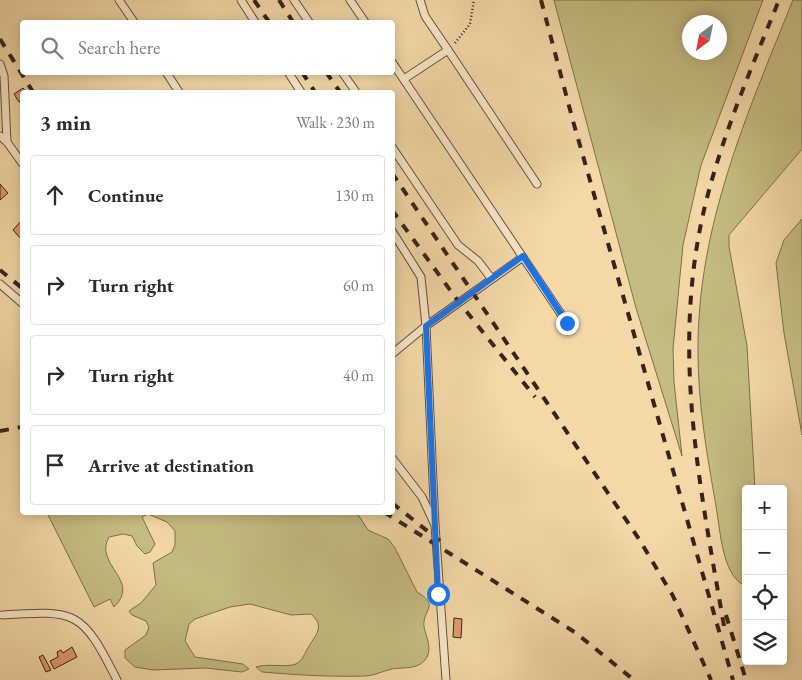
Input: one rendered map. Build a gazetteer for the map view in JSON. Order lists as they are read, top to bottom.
{
  "north": "bottom left",
  "page": {
    "search": "Search here",
    "heading": ["3 min", "Walk · 230 m"],
    "list": [
      ["Continue", "130 m"],
      ["Turn right", "60 m"],
      ["Turn right", "40 m"],
      "Arrive at destination"
    ],
    "map_buttons": ["+", "−"]
  }
}
